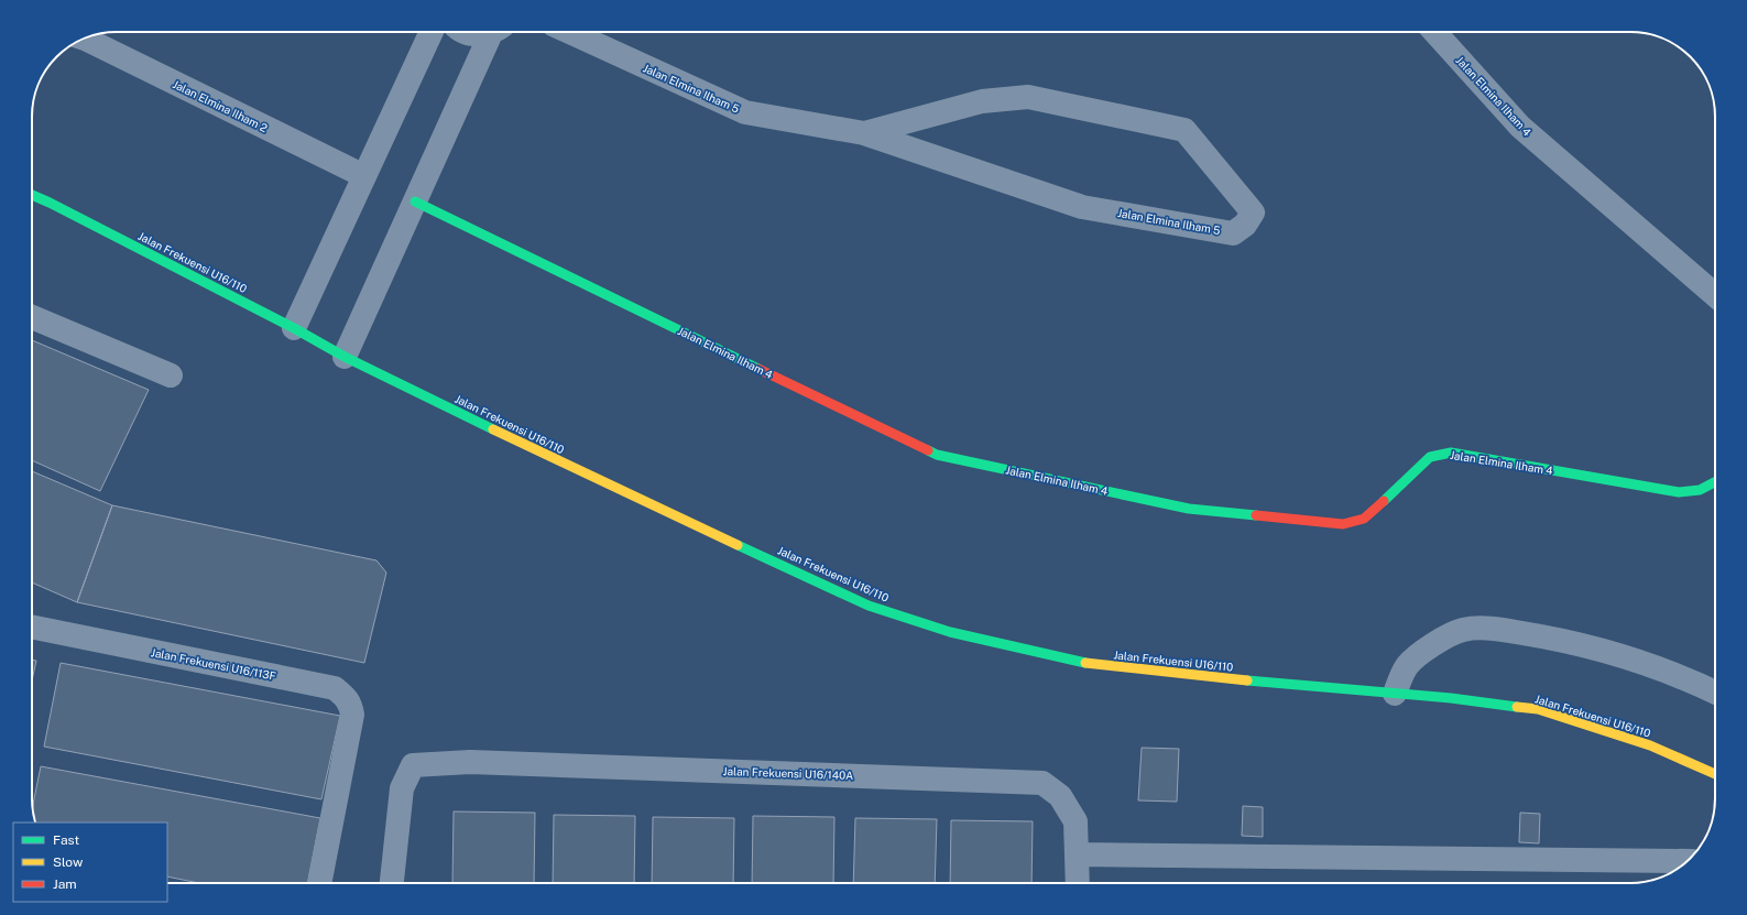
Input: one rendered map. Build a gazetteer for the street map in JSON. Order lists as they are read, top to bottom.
{
  "streets": {
    "street": [
      "Jalan Elmina Ilham 5",
      "Jalan Elmina Ilham 4",
      "Jalan Elmina Ilham 2",
      "Jalan Frekuensi U16/110",
      "Jalan Frekuensi U16/113F",
      "Jalan Frekuensi U16/140A"
    ]
  },
  "legend": ["Fast", "Slow", "Jam"]
}
